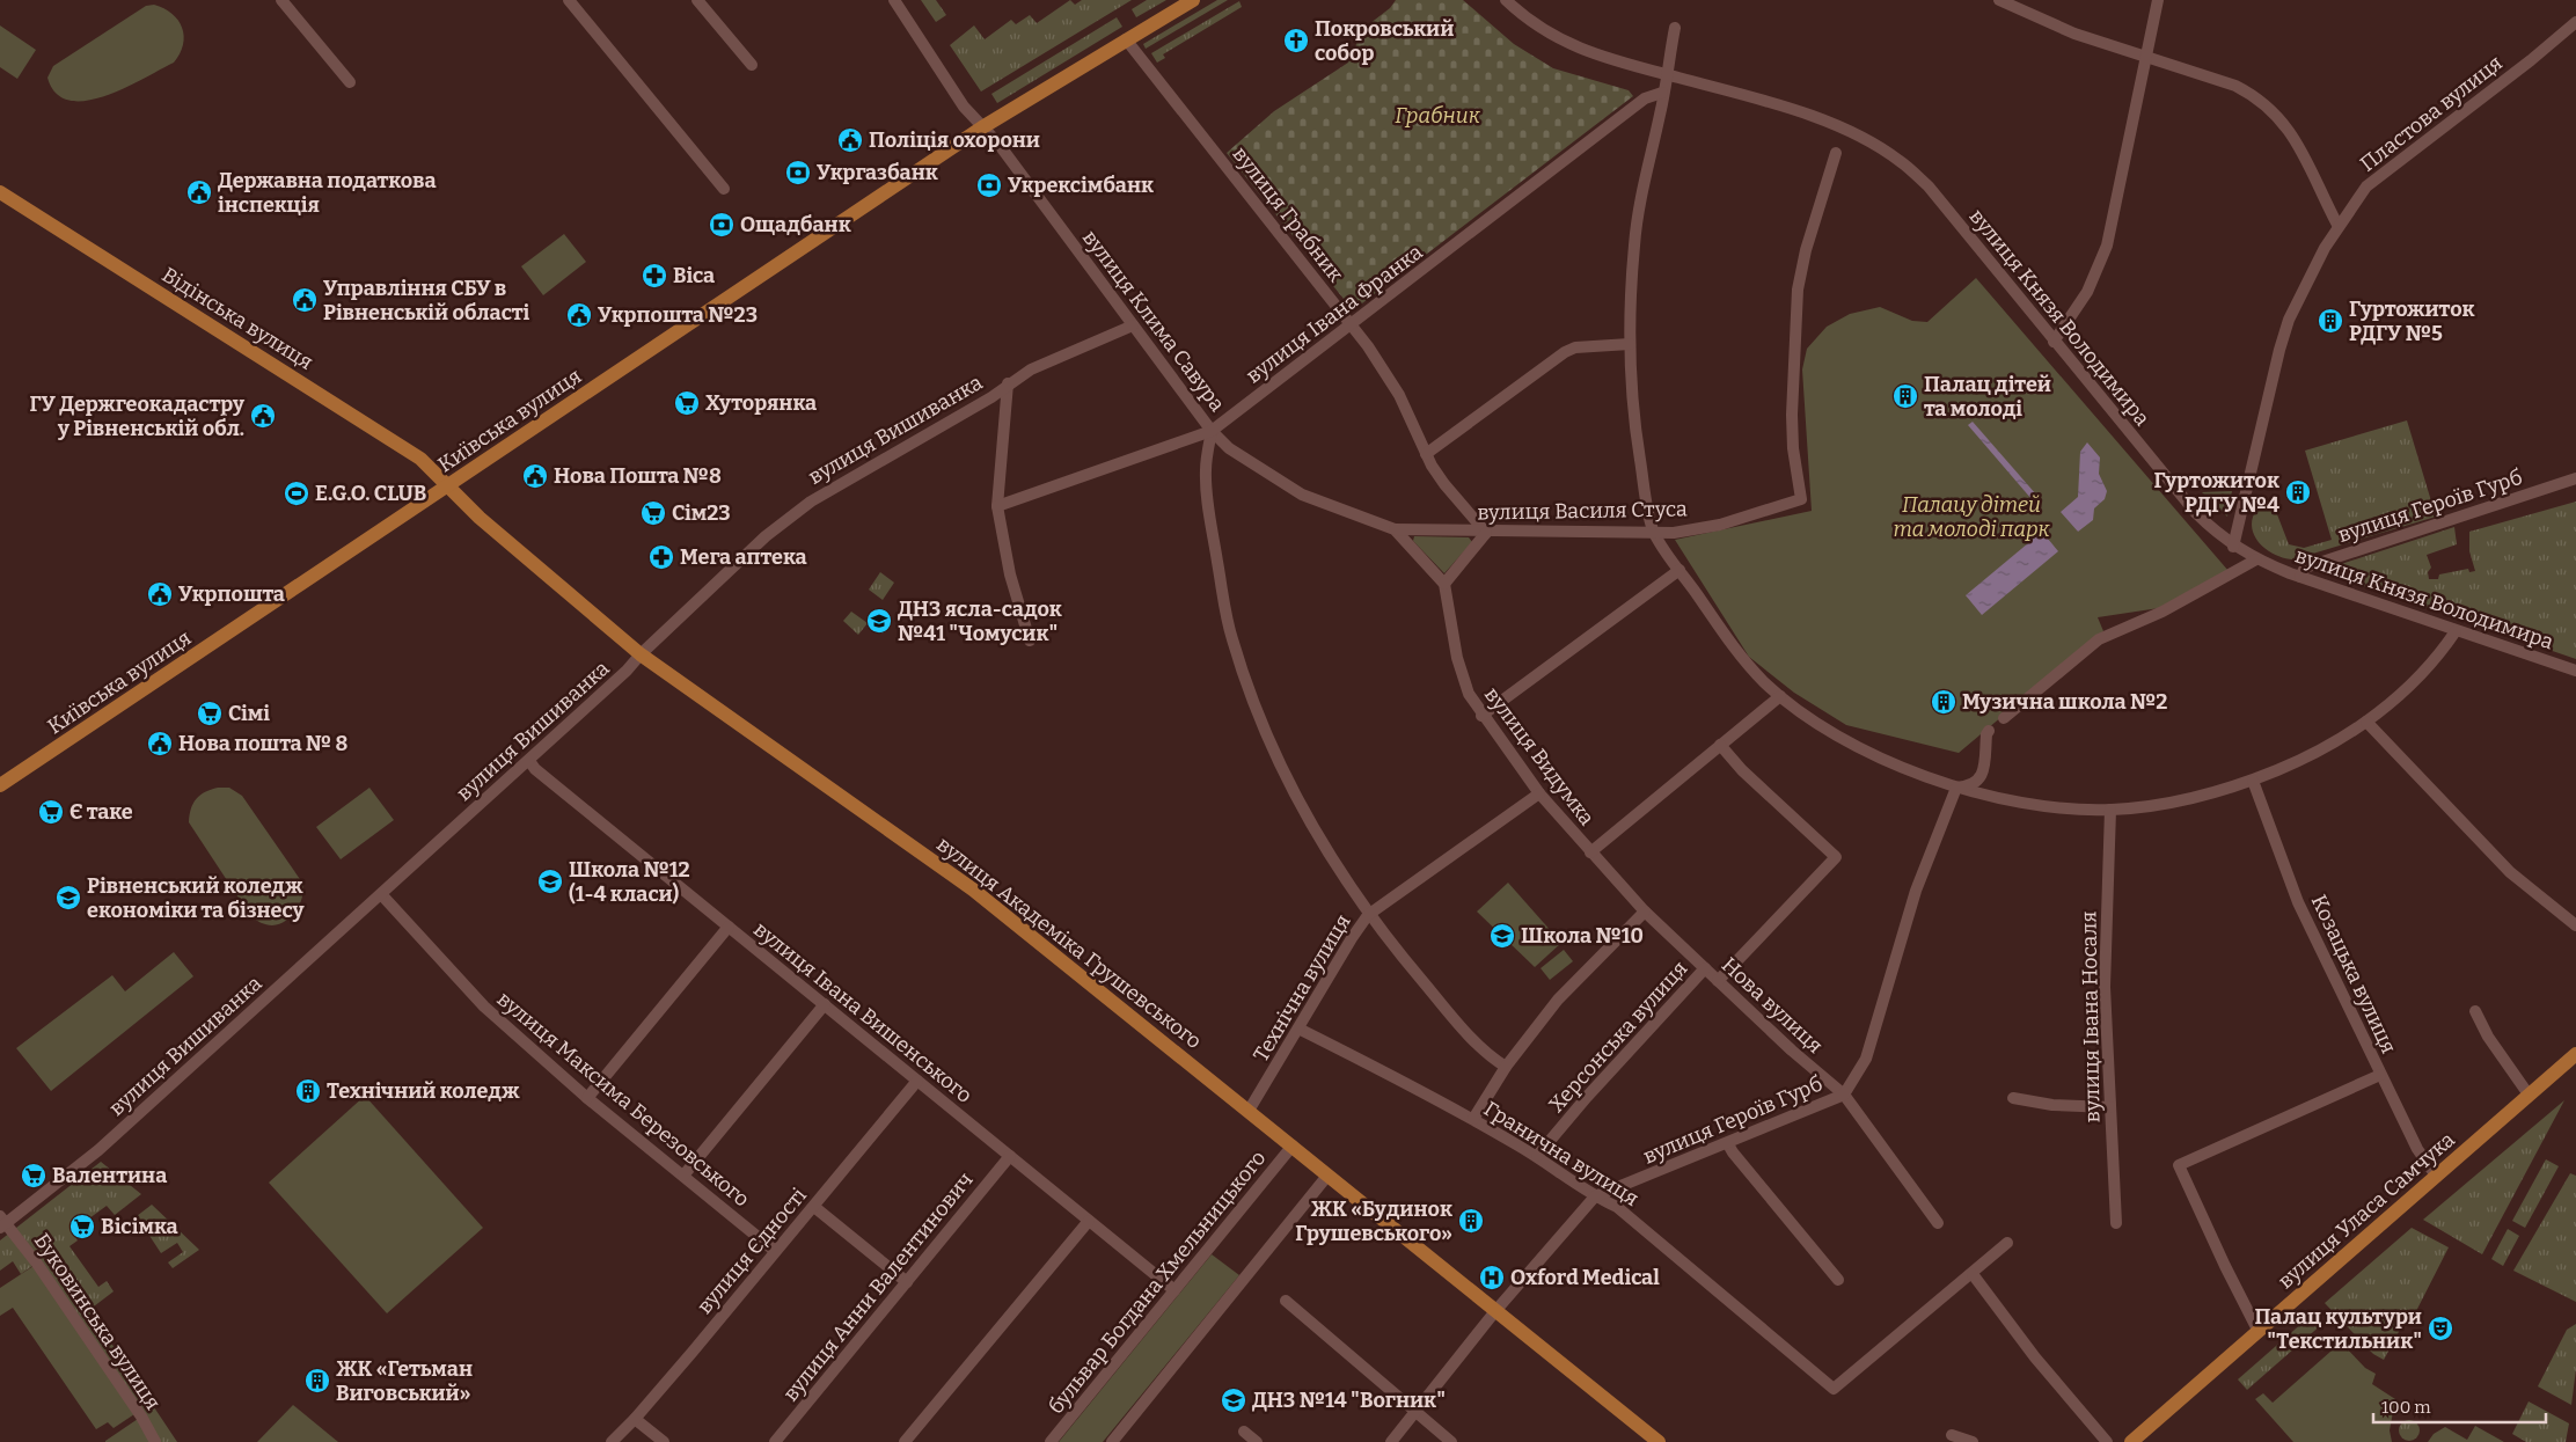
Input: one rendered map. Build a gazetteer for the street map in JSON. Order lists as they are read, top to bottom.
{
  "streets": {
    "main road": [
      "Відінська вулиця",
      "Київська вулиця",
      "вулиця Академіка Грушевського",
      "вулиця Уласа Самчука"
    ],
    "street": [
      "Пластова вулиця",
      "вулиця Грабник",
      "вулиця Івана Франка",
      "вулиця Князя Володимира",
      "вулиця Клима Савура",
      "вулиця Вишиванка",
      "вулиця Героїв Гурб",
      "вулиця Василя Стуса",
      "вулиця Видумка",
      "Козацька вулиця",
      "Технічна вулиця",
      "Нова вулиця",
      "вулиця Івана Вишенського",
      "вулиця Івана Носаля",
      "Херсонська вулиця",
      "вулиця Максима Березовського",
      "Гранична вулиця",
      "вулиця Єдності",
      "бульвар Богдана Хмельницького",
      "вулиця Анни Валентинович",
      "Буковинська вулиця"
    ]
  },
  "crossings": [
    ["Пластова вулиця", "вулиця Князя Володимира"],
    ["вулиця Грабник", "вулиця Івана Франка"],
    ["вулиця Грабник", "Київська вулиця"],
    ["вулиця Грабник", "вулиця Василя Стуса"],
    ["вулиця Івана Франка", "вулиця Клима Савура"],
    ["вулиця Князя Володимира", "вулиця Героїв Гурб"],
    ["Відінська вулиця", "Київська вулиця"],
    ["Відінська вулиця", "вулиця Академіка Грушевського"],
    ["вулиця Клима Савура", "Київська вулиця"],
    ["вулиця Клима Савура", "вулиця Вишиванка"],
    ["вулиця Клима Савура", "Технічна вулиця"],
    ["Київська вулиця", "вулиця Академіка Грушевського"],
    ["вулиця Вишиванка", "вулиця Академіка Грушевського"],
    ["вулиця Вишиванка", "вулиця Івана Вишенського"],
    ["вулиця Вишиванка", "вулиця Максима Березовського"],
    ["вулиця Вишиванка", "Буковинська вулиця"],
    ["вулиця Героїв Гурб", "вулиця Академіка Грушевського"],
    ["вулиця Героїв Гурб", "Нова вулиця"],
    ["вулиця Героїв Гурб", "Гранична вулиця"],
    ["вулиця Видумка", "Технічна вулиця"],
    ["вулиця Видумка", "Нова вулиця"],
    ["вулиця Академіка Грушевського", "Технічна вулиця"],
    ["вулиця Академіка Грушевського", "бульвар Богдана Хмельницького"],
    ["Козацька вулиця", "вулиця Уласа Самчука"],
    ["Технічна вулиця", "Гранична вулиця"],
    ["Нова вулиця", "Херсонська вулиця"],
    ["вулиця Івана Вишенського", "вулиця Єдності"],
    ["вулиця Івана Вишенського", "бульвар Богдана Хмельницького"],
    ["вулиця Івана Вишенського", "вулиця Анни Валентинович"],
    ["Херсонська вулиця", "Гранична вулиця"],
    ["вулиця Максима Березовського", "вулиця Єдності"]
  ],
  "parks": ["Грабник", "Палацу дітей та молоді парк"],
  "places": {
    "church": ["Покровський собор"],
    "public building": [
      "Поліцiя охорони",
      "Державна податкова інспекція",
      "Управління СБУ в Рівненській області",
      "Укрпошта №23",
      "ГУ Держгеокадастру у Рівненській обл.",
      "Нова Пошта №8",
      "Укрпошта",
      "Нова пошта № 8"
    ],
    "bank": ["Укргазбанк", "Укрексімбанк", "Ощадбанк"],
    "pharmacy": ["Віса", "Мега аптека"],
    "building": [
      "Гуртожиток РДГУ №5",
      "Палац дітей та молоді",
      "Гуртожиток РДГУ №4",
      "Музична школа №2",
      "Технічний коледж",
      "ЖК «Будинок Грушевського»",
      "ЖК «Гетьман Виговський»"
    ],
    "supermarket": [
      "Хуторянка",
      "Сім23",
      "Сімі",
      "Є таке",
      "Валентина",
      "Вiсiмка"
    ],
    "sports": ["E.G.O. CLUB"],
    "school or university": [
      "ДНЗ ясла-садок №41 \"Чомусик\"",
      "Школа №12 (1-4 класи)",
      "Рівненський коледж економіки та бізнесу",
      "Школа №10",
      "ДНЗ №14 \"Вогник\""
    ],
    "hospital": ["Oxford Medical"],
    "theatre": ["Палац культури \"Текстильник\""]
  },
  "scale_bar": "100 m"
}
